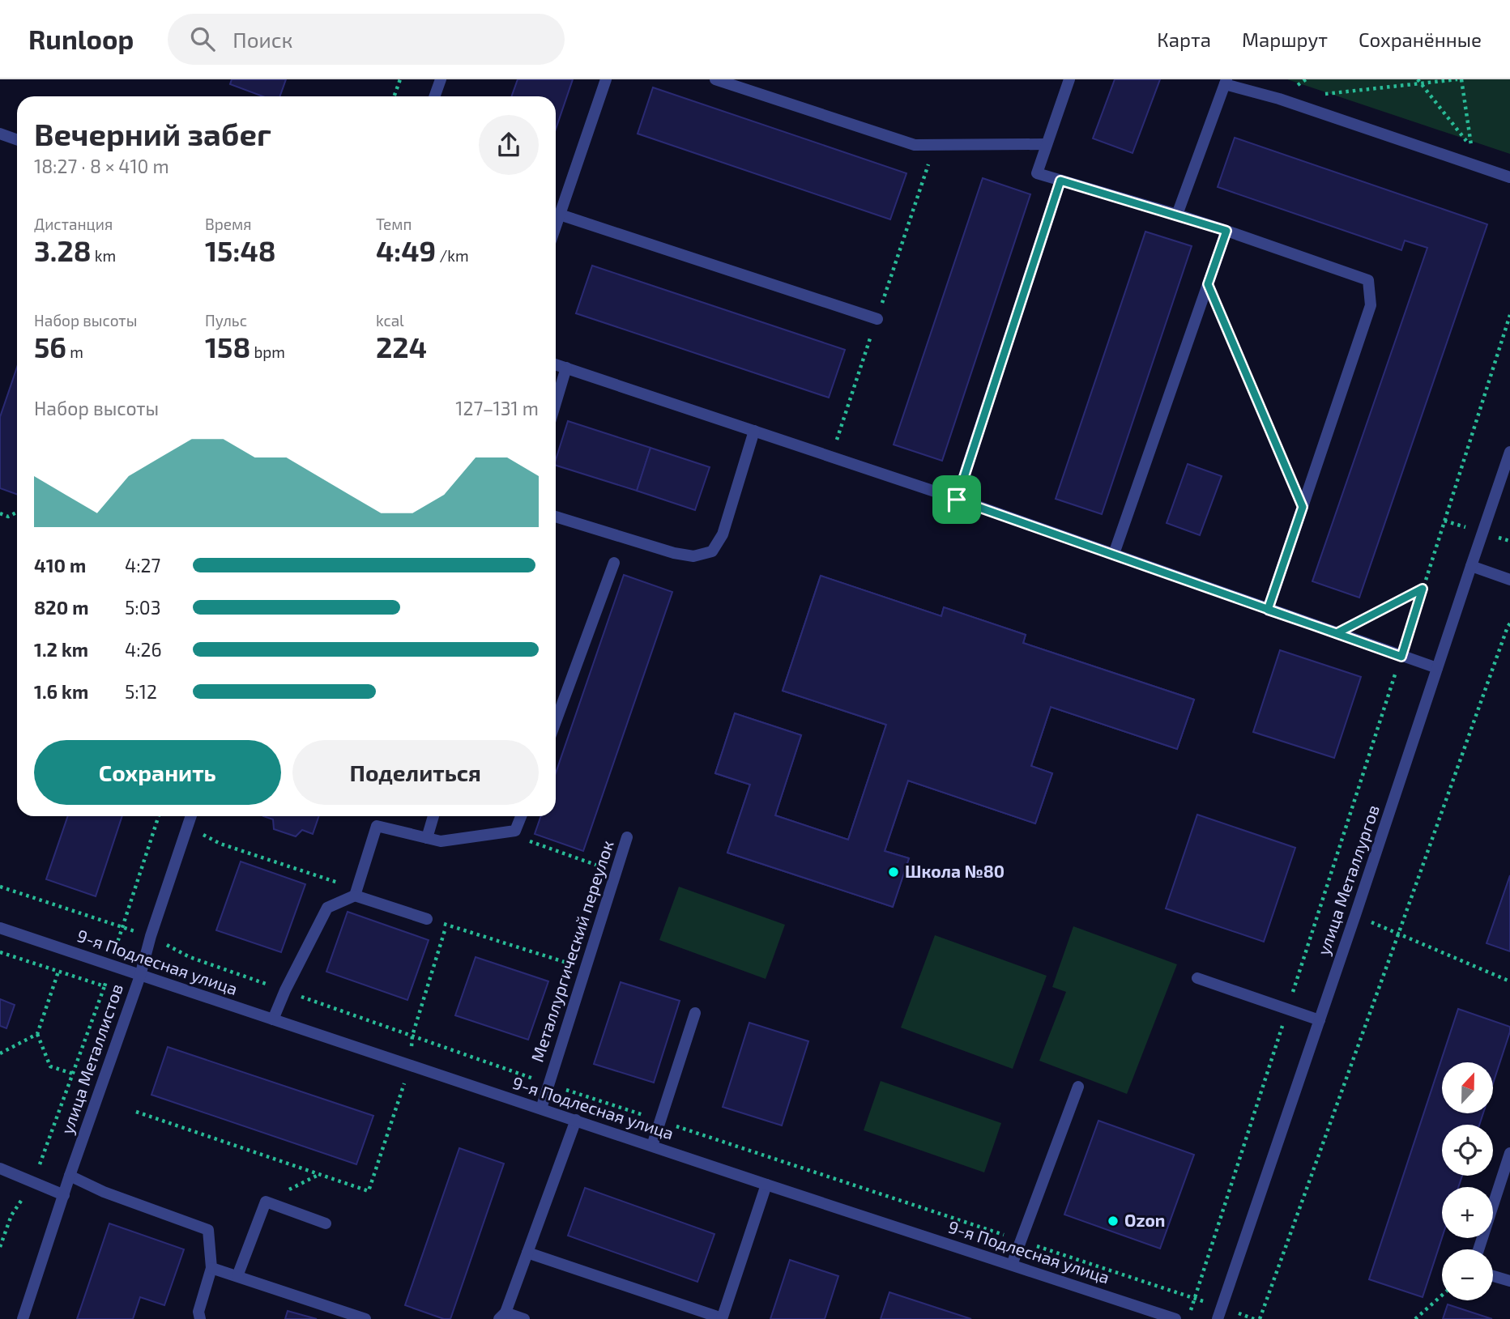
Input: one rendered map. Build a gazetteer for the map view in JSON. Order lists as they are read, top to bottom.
{
  "streets": {
    "street": [
      "улица Металлургов",
      "Металлургический переулок",
      "9-я Подлесная улица",
      "улица Металлистов"
    ]
  },
  "crossings": [
    ["Металлургический переулок", "9-я Подлесная улица"],
    ["9-я Подлесная улица", "улица Металлистов"]
  ],
  "places": ["Школа №80", "Ozon"],
  "north": "top",
  "page": {
    "header": "Runloop",
    "search": "Поиск",
    "nav": ["Карта", "Маршрут", "Сохранённые"],
    "heading": ["Вечерний забег", "18:27 · 8 × 410 m"],
    "stats": [
      ["Дистанция", "3.28 km"],
      ["Время", "15:48"],
      ["Темп", "4:49 /km"],
      ["Набор высоты", "56 m"],
      ["Пульс", "158 bpm"],
      ["kcal", "224"]
    ],
    "chart": ["Набор высоты", "127–131 m"],
    "list": [
      {
        "name": "410 m",
        "note": "4:27"
      },
      {
        "name": "820 m",
        "note": "5:03"
      },
      {
        "name": "1.2 km",
        "note": "4:26"
      },
      {
        "name": "1.6 km",
        "note": "5:12"
      }
    ],
    "buttons": ["Сохранить", "Поделиться"],
    "map_buttons": ["+", "−"]
  }
}
